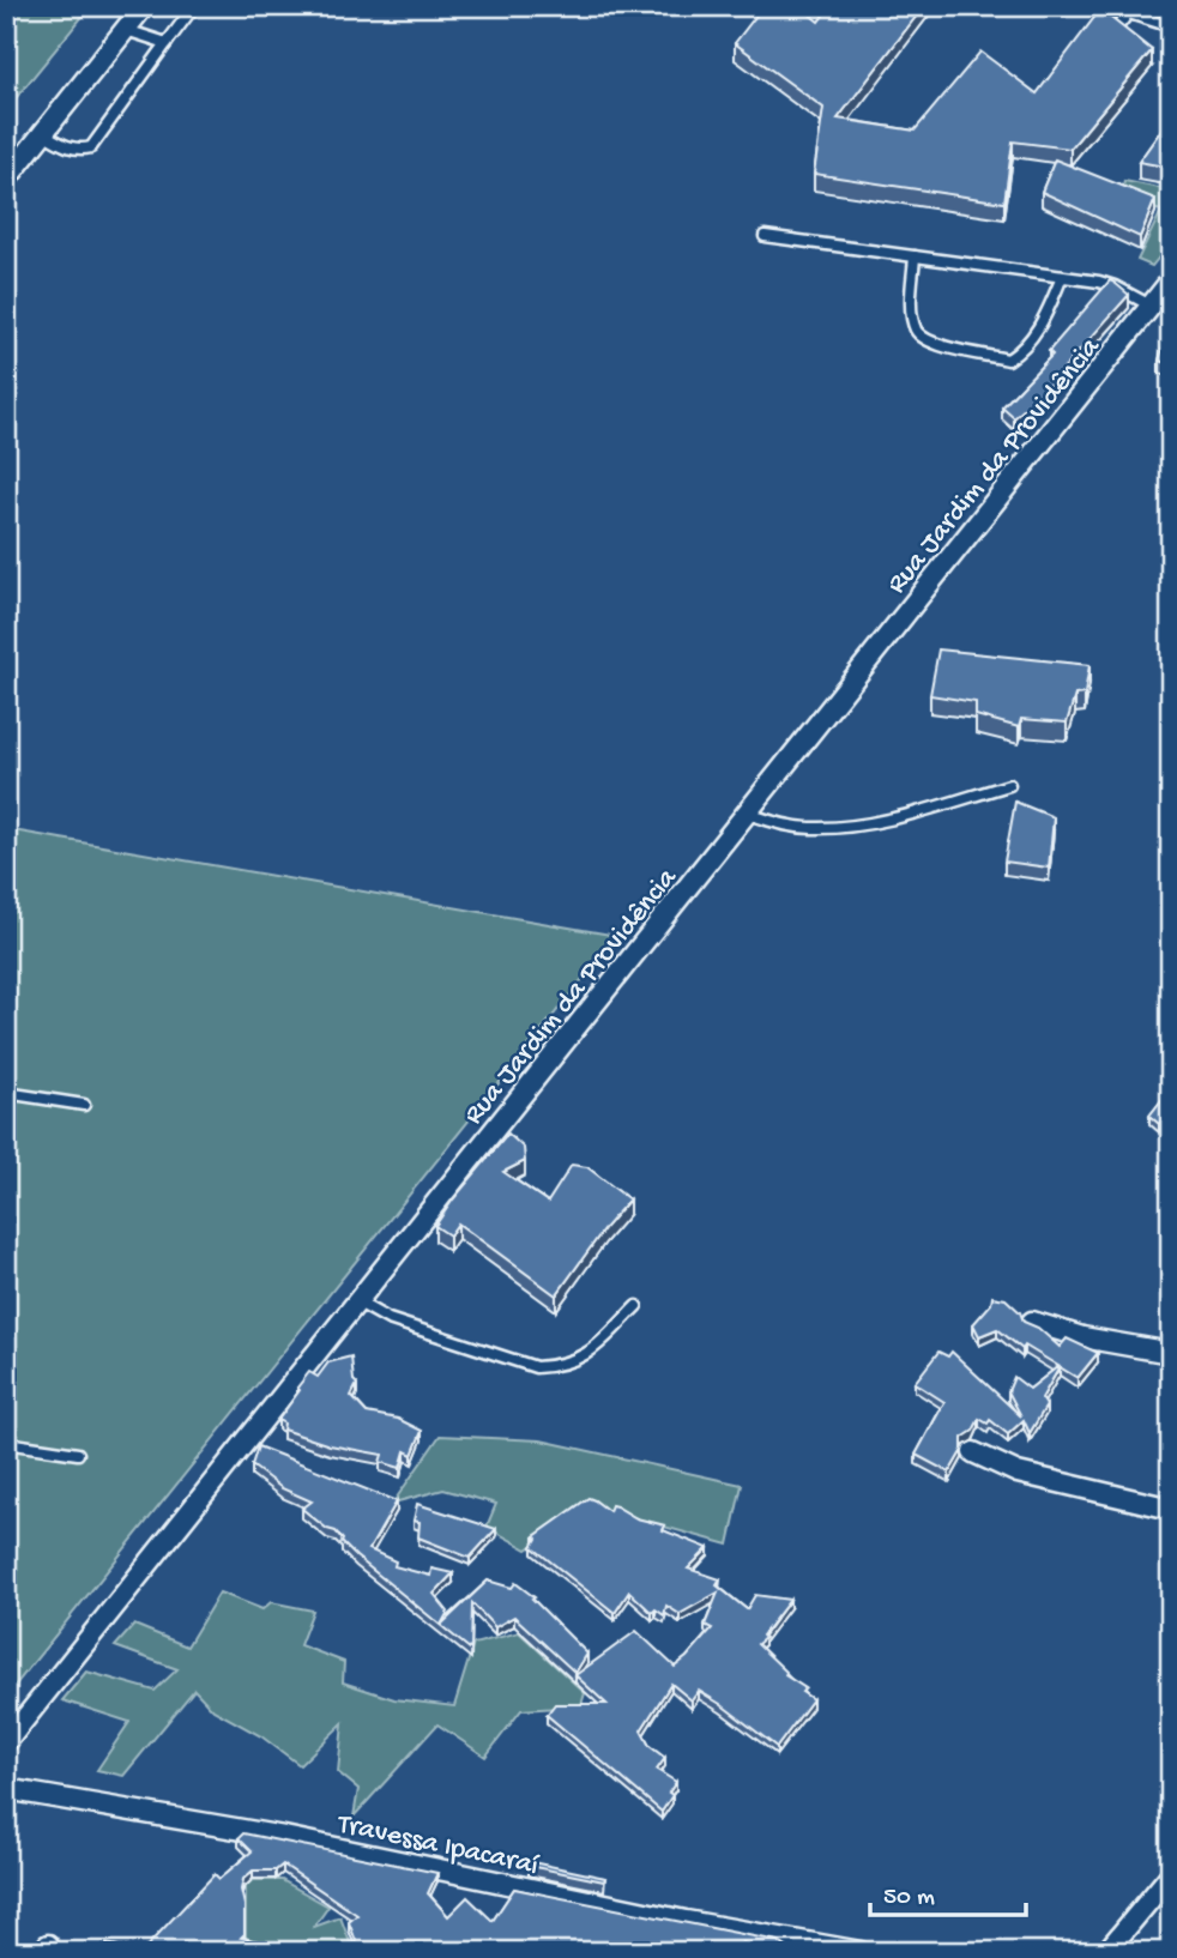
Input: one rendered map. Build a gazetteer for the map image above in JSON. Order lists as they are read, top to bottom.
{
  "streets": {
    "street": ["Rua Jardim da Providência", "Travessa Ipacaraí"]
  },
  "scale_bar": "50 m"
}
